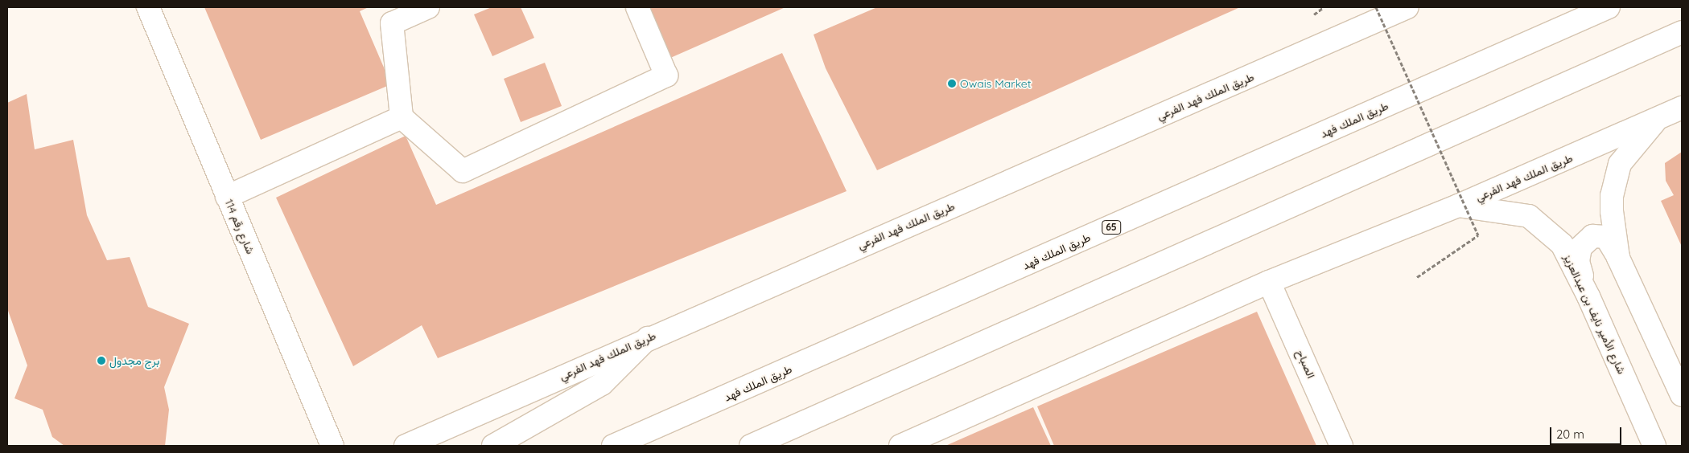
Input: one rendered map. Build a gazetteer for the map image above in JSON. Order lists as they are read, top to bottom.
{
  "streets": {
    "main road": [
      "طريق الملك فهد الفرعي",
      "طريق الملك فهد",
      "شارع رقم 114",
      "65",
      "شارع الأمير نايف بن عبدالعزيز",
      "الصباح"
    ]
  },
  "crossings": [
    ["طريق الملك فهد الفرعي", "شارع الأمير نايف بن عبدالعزيز"],
    ["طريق الملك فهد الفرعي", "الصباح"]
  ],
  "places": ["Owais Market", "برج مجدول"],
  "scale_bar": "20 m"
}
